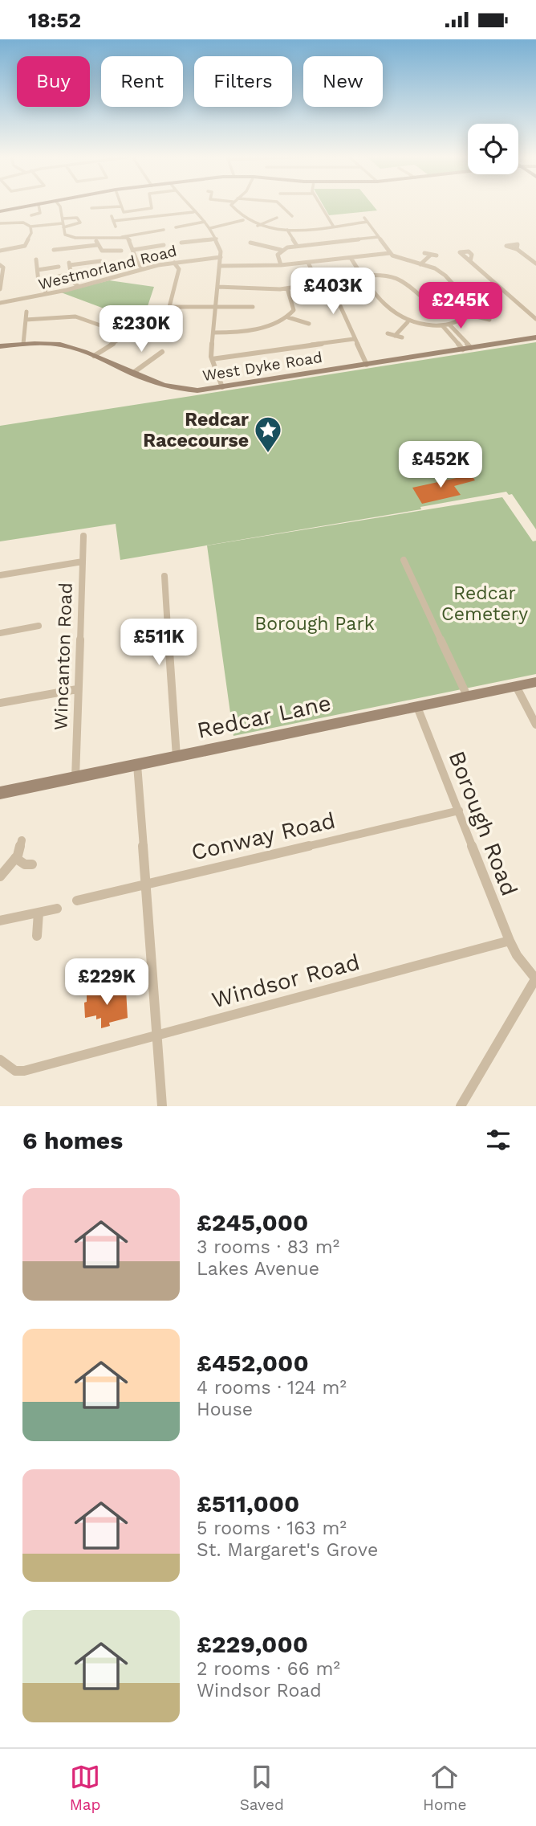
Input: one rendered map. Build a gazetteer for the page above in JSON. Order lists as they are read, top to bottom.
{
  "streets": {
    "street": [
      "Westmorland Road",
      "West Dyke Road",
      "Wincanton Road",
      "Redcar Lane",
      "Borough Road",
      "Conway Road",
      "Windsor Road"
    ]
  },
  "crossings": [
    ["Wincanton Road", "Redcar Lane"],
    ["Redcar Lane", "Borough Road"],
    ["Borough Road", "Conway Road"],
    ["Borough Road", "Windsor Road"]
  ],
  "parks": ["Redcar Cemetery", "Borough Park"],
  "places": {
    "place": ["Redcar Racecourse"]
  },
  "page": {
    "status": "18:52",
    "chip": [
      "Buy",
      "Rent",
      "Filters",
      "New"
    ],
    "price": [
      "£403K",
      "£245K",
      "£230K",
      "£452K",
      "£511K",
      "£229K"
    ],
    "heading": "6 homes",
    "list": [
      {
        "name": "£245,000",
        "note": "3 rooms · 83 m² · Lakes Avenue"
      },
      {
        "name": "£452,000",
        "note": "4 rooms · 124 m² · House"
      },
      {
        "name": "£511,000",
        "note": "5 rooms · 163 m² · St. Margaret's Grove"
      },
      {
        "name": "£229,000",
        "note": "2 rooms · 66 m² · Windsor Road"
      }
    ],
    "tabs": ["Map", "Saved", "Home"]
  }
}
